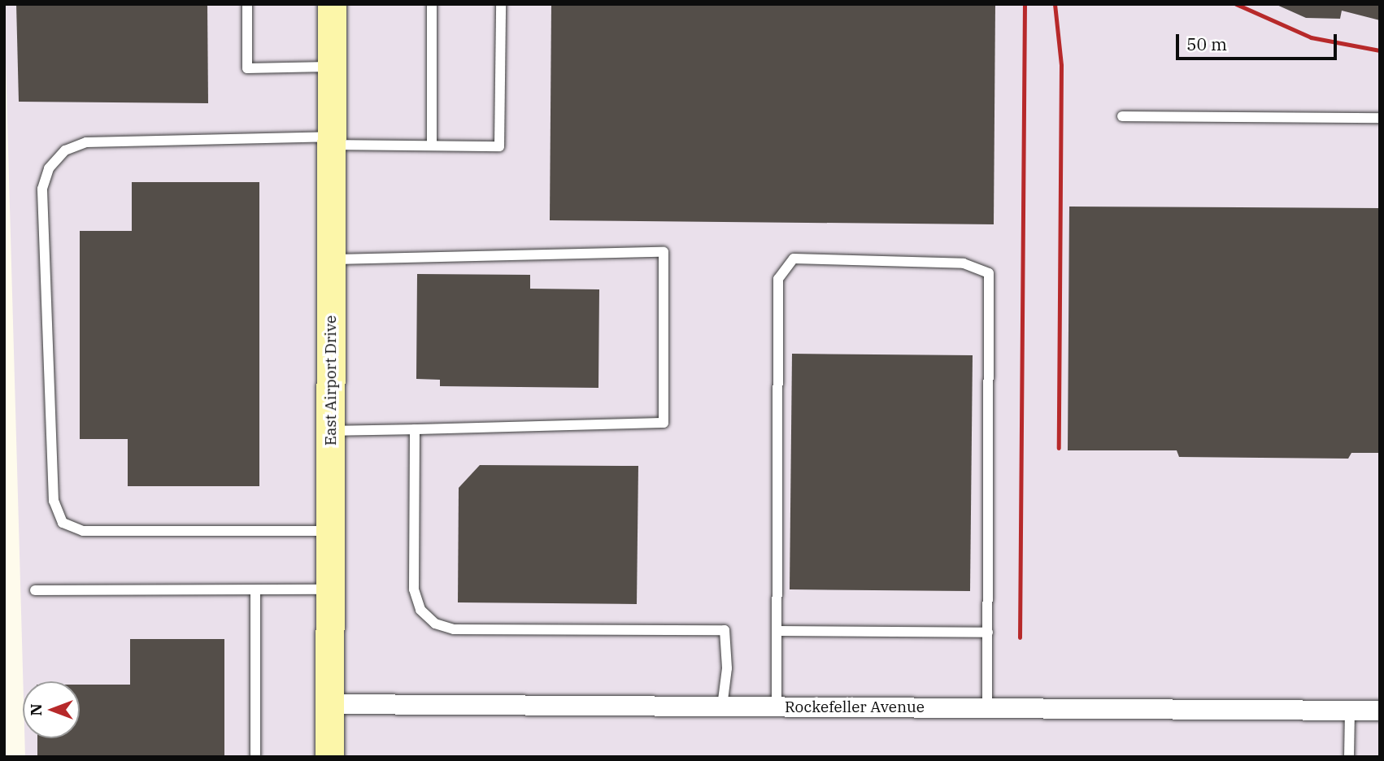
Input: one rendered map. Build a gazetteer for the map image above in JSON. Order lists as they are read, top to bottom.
{
  "streets": {
    "main road": ["East Airport Drive"],
    "street": ["Rockefeller Avenue"]
  },
  "crossings": [
    ["East Airport Drive", "Rockefeller Avenue"]
  ],
  "scale_bar": "50 m",
  "north": "left"
}
